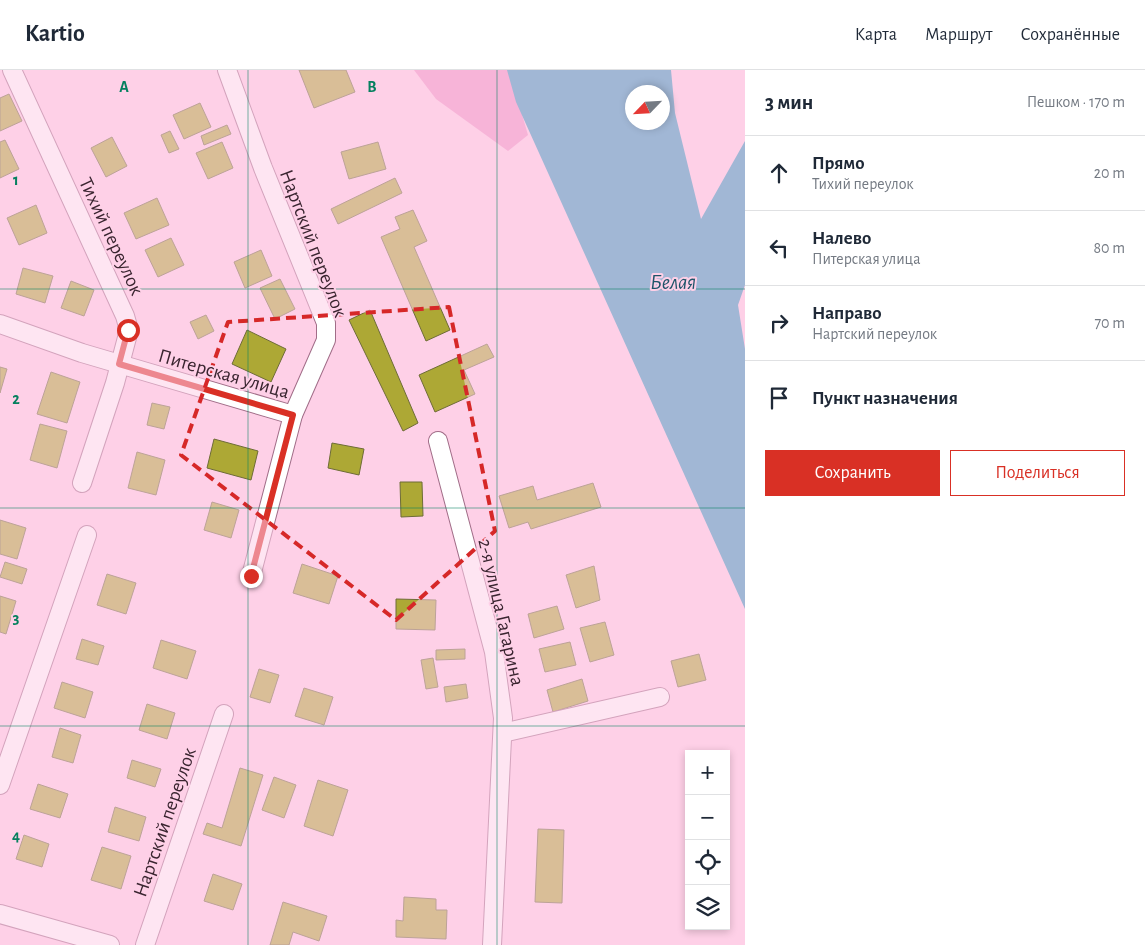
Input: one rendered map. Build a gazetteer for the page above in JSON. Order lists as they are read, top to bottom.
{
  "streets": {
    "street": [
      "Тихий переулок",
      "Нартский переулок",
      "Питерская улица",
      "2-я улица Гагарина"
    ]
  },
  "crossings": [
    ["Тихий переулок", "Питерская улица"],
    ["Нартский переулок", "Питерская улица"]
  ],
  "water": ["Белая"],
  "north": "bottom left",
  "page": {
    "header": "Kartio",
    "nav": ["Карта", "Маршрут", "Сохранённые"],
    "heading": ["3 мин", "Пешком · 170 m"],
    "list": [
      ["Прямо", "Тихий переулок", "20 m"],
      ["Налево", "Питерская улица", "80 m"],
      ["Направо", "Нартский переулок", "70 m"],
      "Пункт назначения"
    ],
    "buttons": ["Сохранить", "Поделиться"],
    "map_buttons": ["+", "−"]
  },
  "grid": {
    "columns": ["A", "B"],
    "rows": [
      "1",
      "2",
      "3",
      "4"
    ]
  }
}
